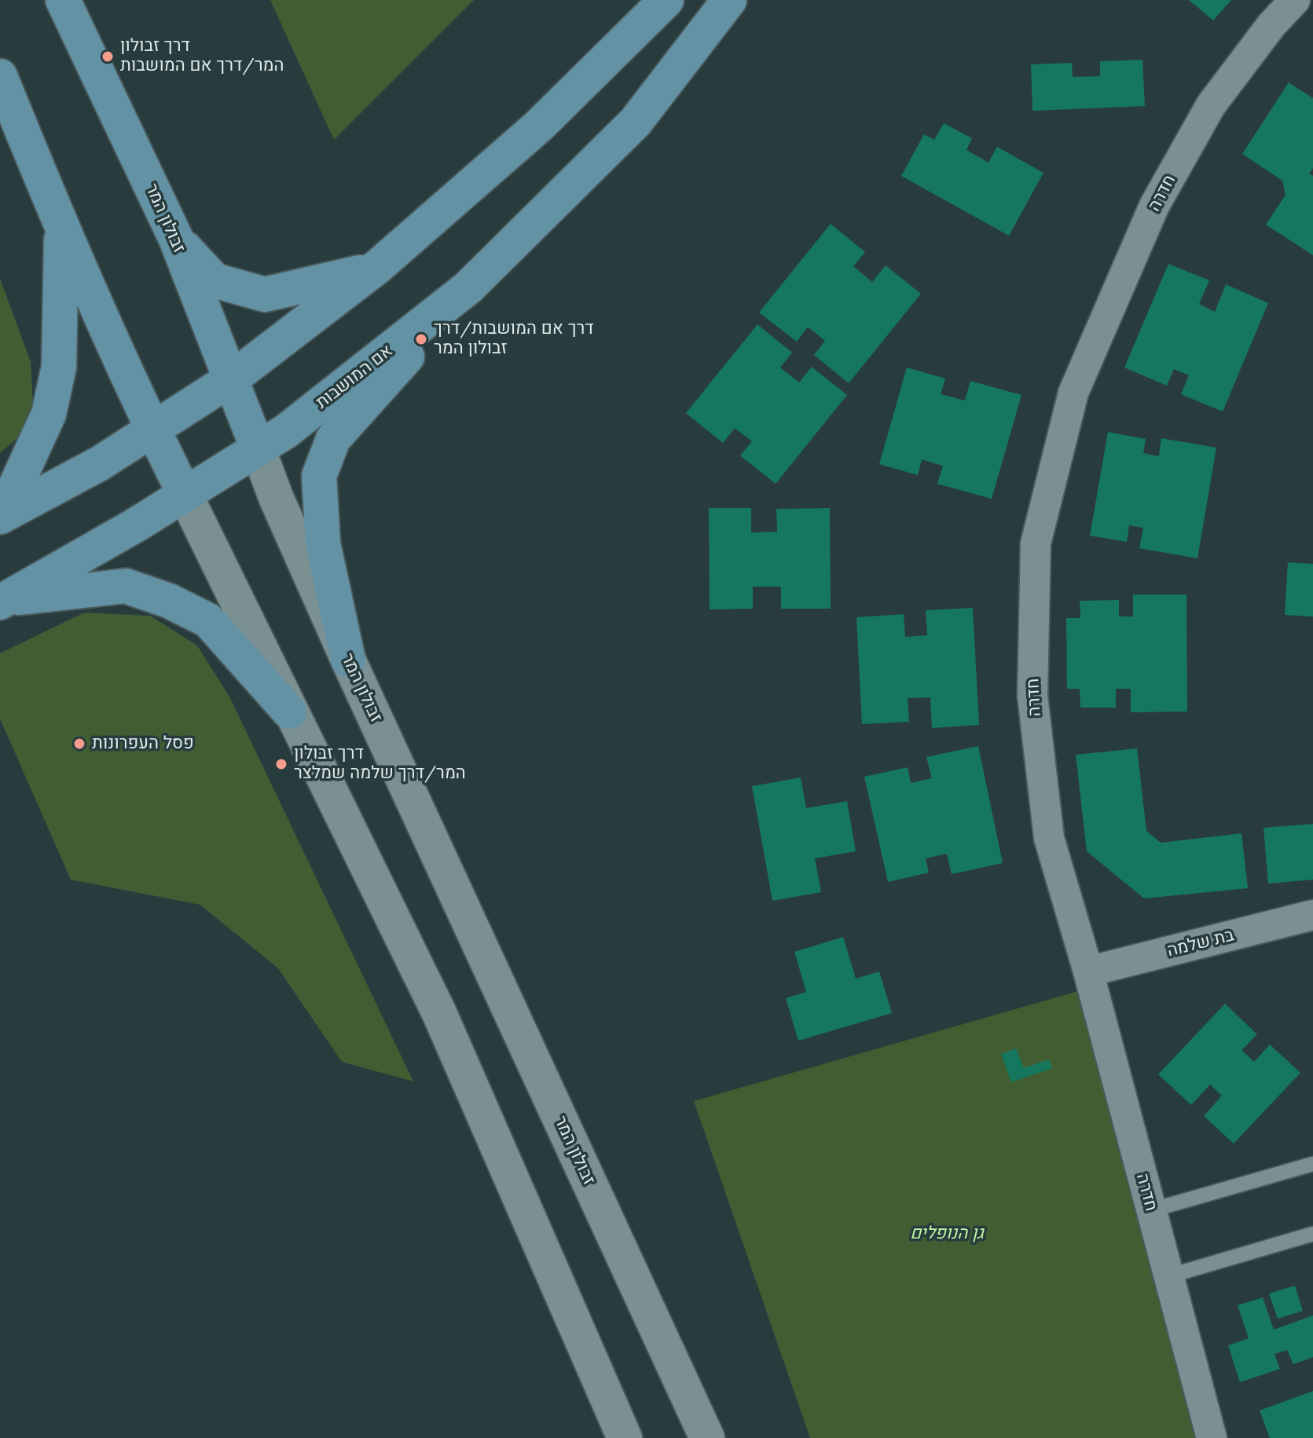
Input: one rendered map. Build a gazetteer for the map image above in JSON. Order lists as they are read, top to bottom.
{
  "streets": {
    "main road": ["זבולון המר", "אם המושבות"],
    "street": ["חדרה", "בת שלמה"]
  },
  "crossings": [
    ["חדרה", "בת שלמה"],
    ["זבולון המר", "אם המושבות"]
  ],
  "parks": ["גן הנופלים"],
  "places": [
    "דרך זבולון המר/דרך אם המושבות",
    "דרך אם המושבות/דרך זבולון המר",
    "פסל העפרונות",
    "דרך זבולון המר/דרך שלמה שמלצר"
  ]
}
